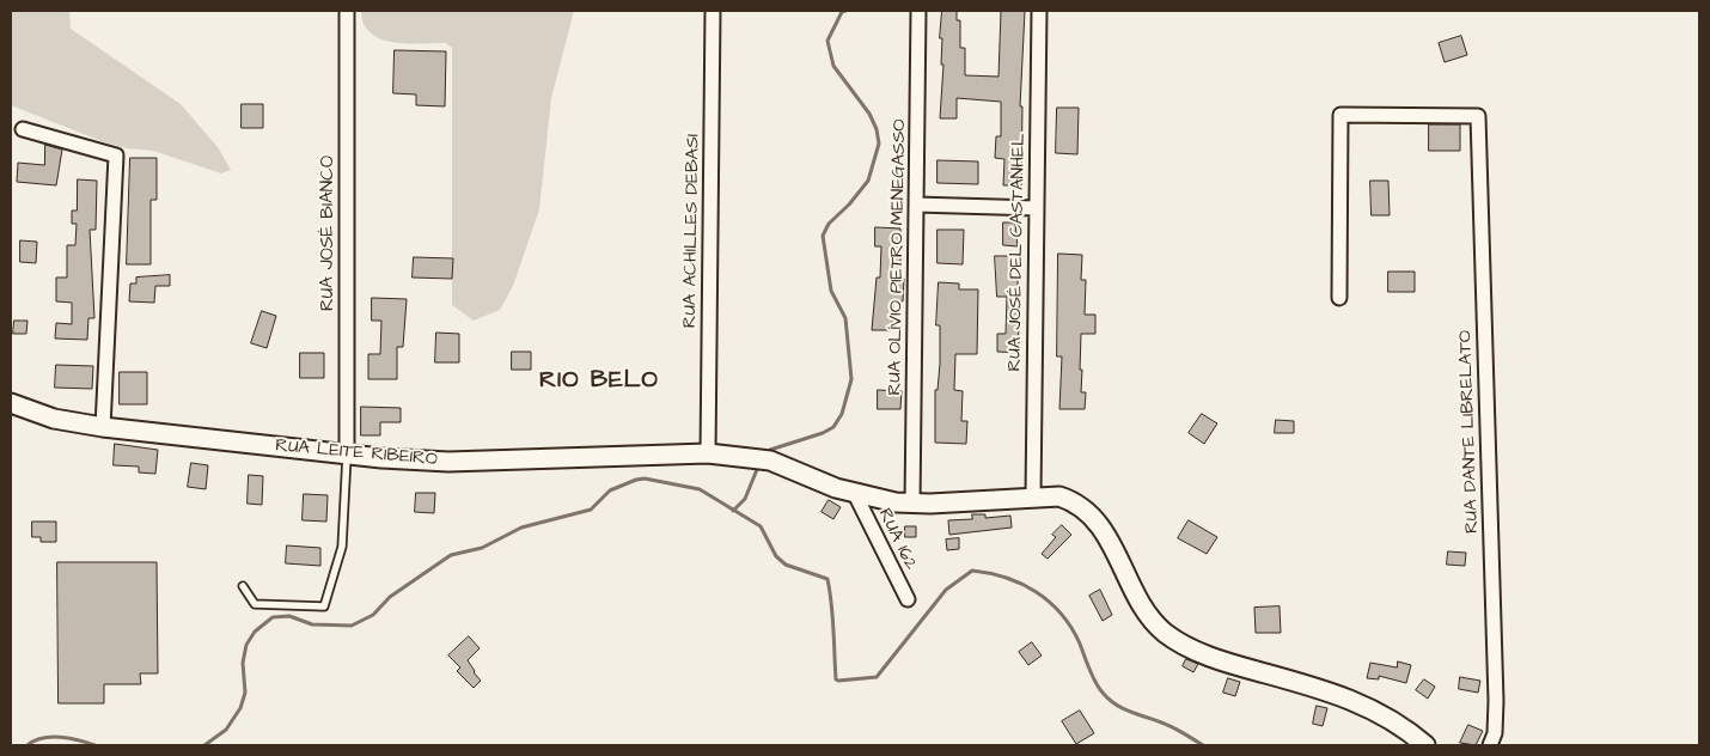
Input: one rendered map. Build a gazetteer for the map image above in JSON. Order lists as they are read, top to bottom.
{
  "streets": {
    "street": [
      "RUA ACHILLES DEBASI",
      "RUA JOSÉ BIANCO",
      "RUA JOSÉ DEL CASTANHEL",
      "RUA OLÍVIO PIETRO MENEGASSO",
      "RUA DANTE LIBRELATO",
      "RUA LEITE RIBEIRO",
      "RUA 162"
    ]
  },
  "crossings": [
    ["RUA ACHILLES DEBASI", "RUA LEITE RIBEIRO"],
    ["RUA JOSÉ BIANCO", "RUA LEITE RIBEIRO"],
    ["RUA JOSÉ DEL CASTANHEL", "RUA LEITE RIBEIRO"],
    ["RUA OLÍVIO PIETRO MENEGASSO", "RUA LEITE RIBEIRO"],
    ["RUA LEITE RIBEIRO", "RUA 162"]
  ],
  "districts": ["RIO BELO"]
}
